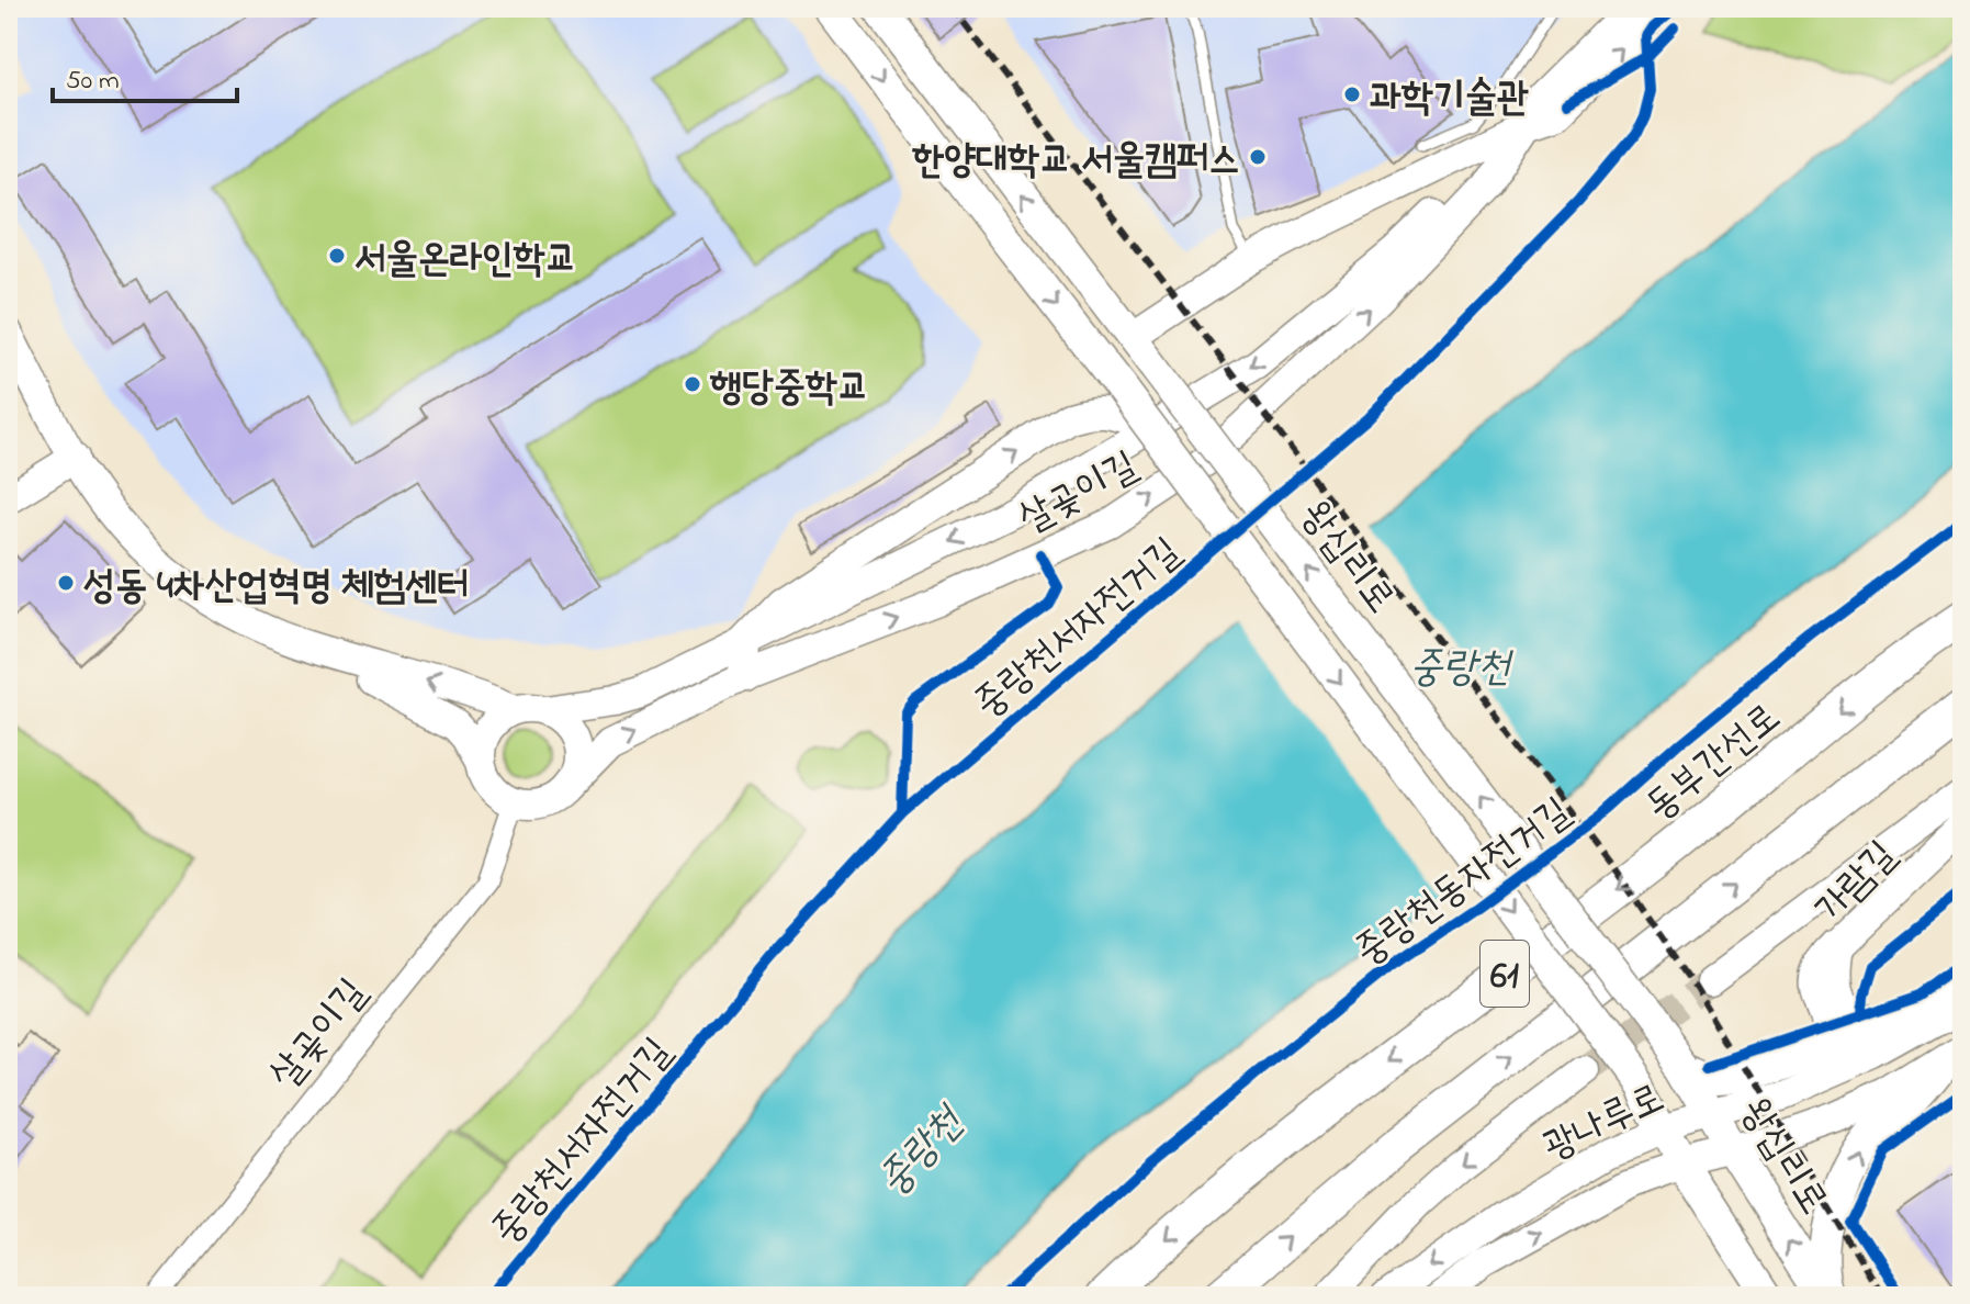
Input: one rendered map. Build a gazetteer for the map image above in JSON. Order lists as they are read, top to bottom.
{
  "streets": {
    "highway": ["동부간선로", "61"],
    "main road": [
      "살곶이길",
      "왕십리로",
      "가람길",
      "광나루로"
    ],
    "cycle path": ["중랑천서자전거길", "중랑천동자전거길"]
  },
  "crossings": [
    ["왕십리로", "광나루로"]
  ],
  "water": ["중랑천"],
  "places": [
    "과학기술관",
    "한양대학교 서울캠퍼스",
    "서울온라인학교",
    "행당중학교",
    "성동 4차산업혁명 체험센터"
  ],
  "scale_bar": "50 m"
}
